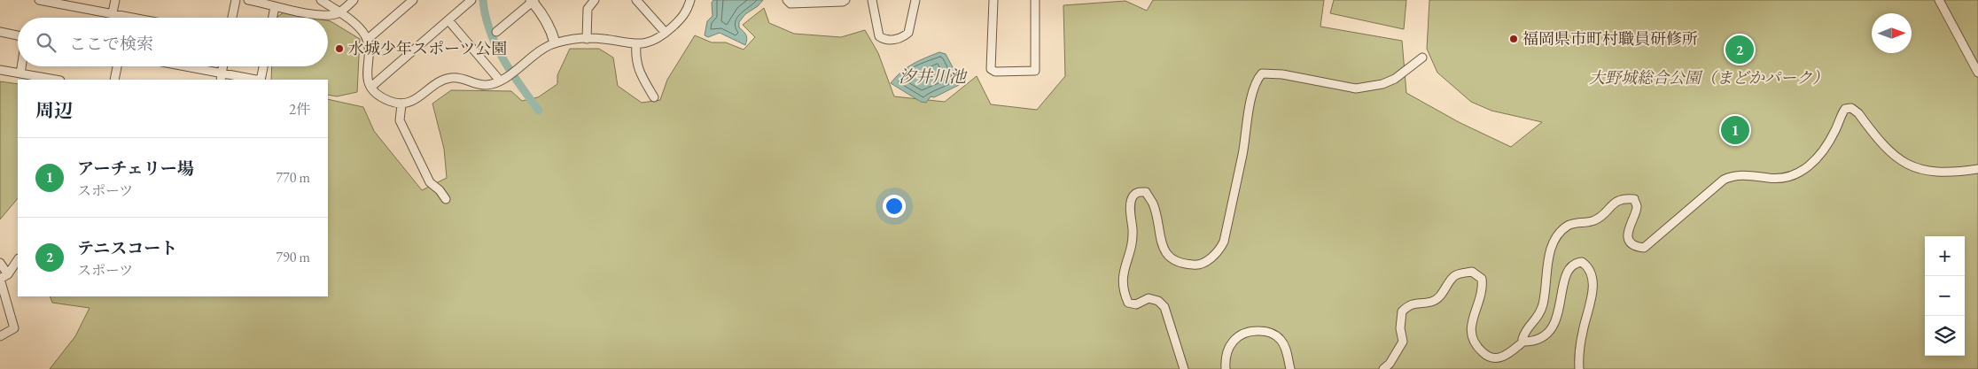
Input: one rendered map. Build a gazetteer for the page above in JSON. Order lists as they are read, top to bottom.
{
  "water": ["汐井川池"],
  "parks": ["大野城総合公園（まどかパーク）"],
  "places": ["福岡県市町村職員研修所", "水城少年スポーツ公園"],
  "north": "right",
  "page": {
    "search": "ここで検索",
    "pins": ["2", "1"],
    "heading": ["周辺", "2件"],
    "list": [
      {
        "mark": "1",
        "name": "アーチェリー場",
        "note": "スポーツ",
        "value": "770 m"
      },
      {
        "mark": "2",
        "name": "テニスコート",
        "note": "スポーツ",
        "value": "790 m"
      }
    ],
    "map_buttons": ["+", "−"]
  }
}
